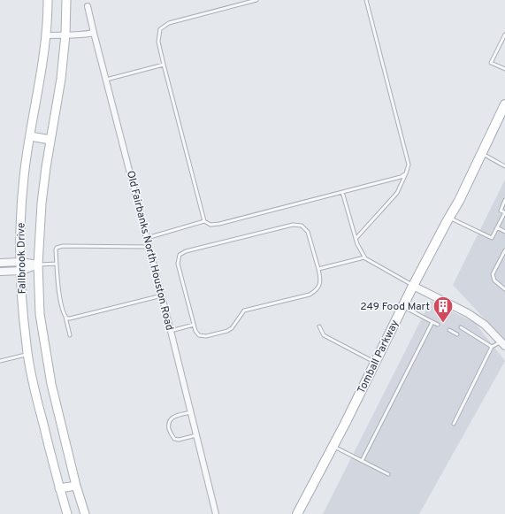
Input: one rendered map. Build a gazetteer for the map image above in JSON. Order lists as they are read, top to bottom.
{
  "streets": {
    "main road": ["Fallbrook Drive", "Tomball Parkway"],
    "street": ["Old Fairbanks North Houston Road"]
  },
  "places": {
    "building": ["249 Food Mart"]
  }
}
